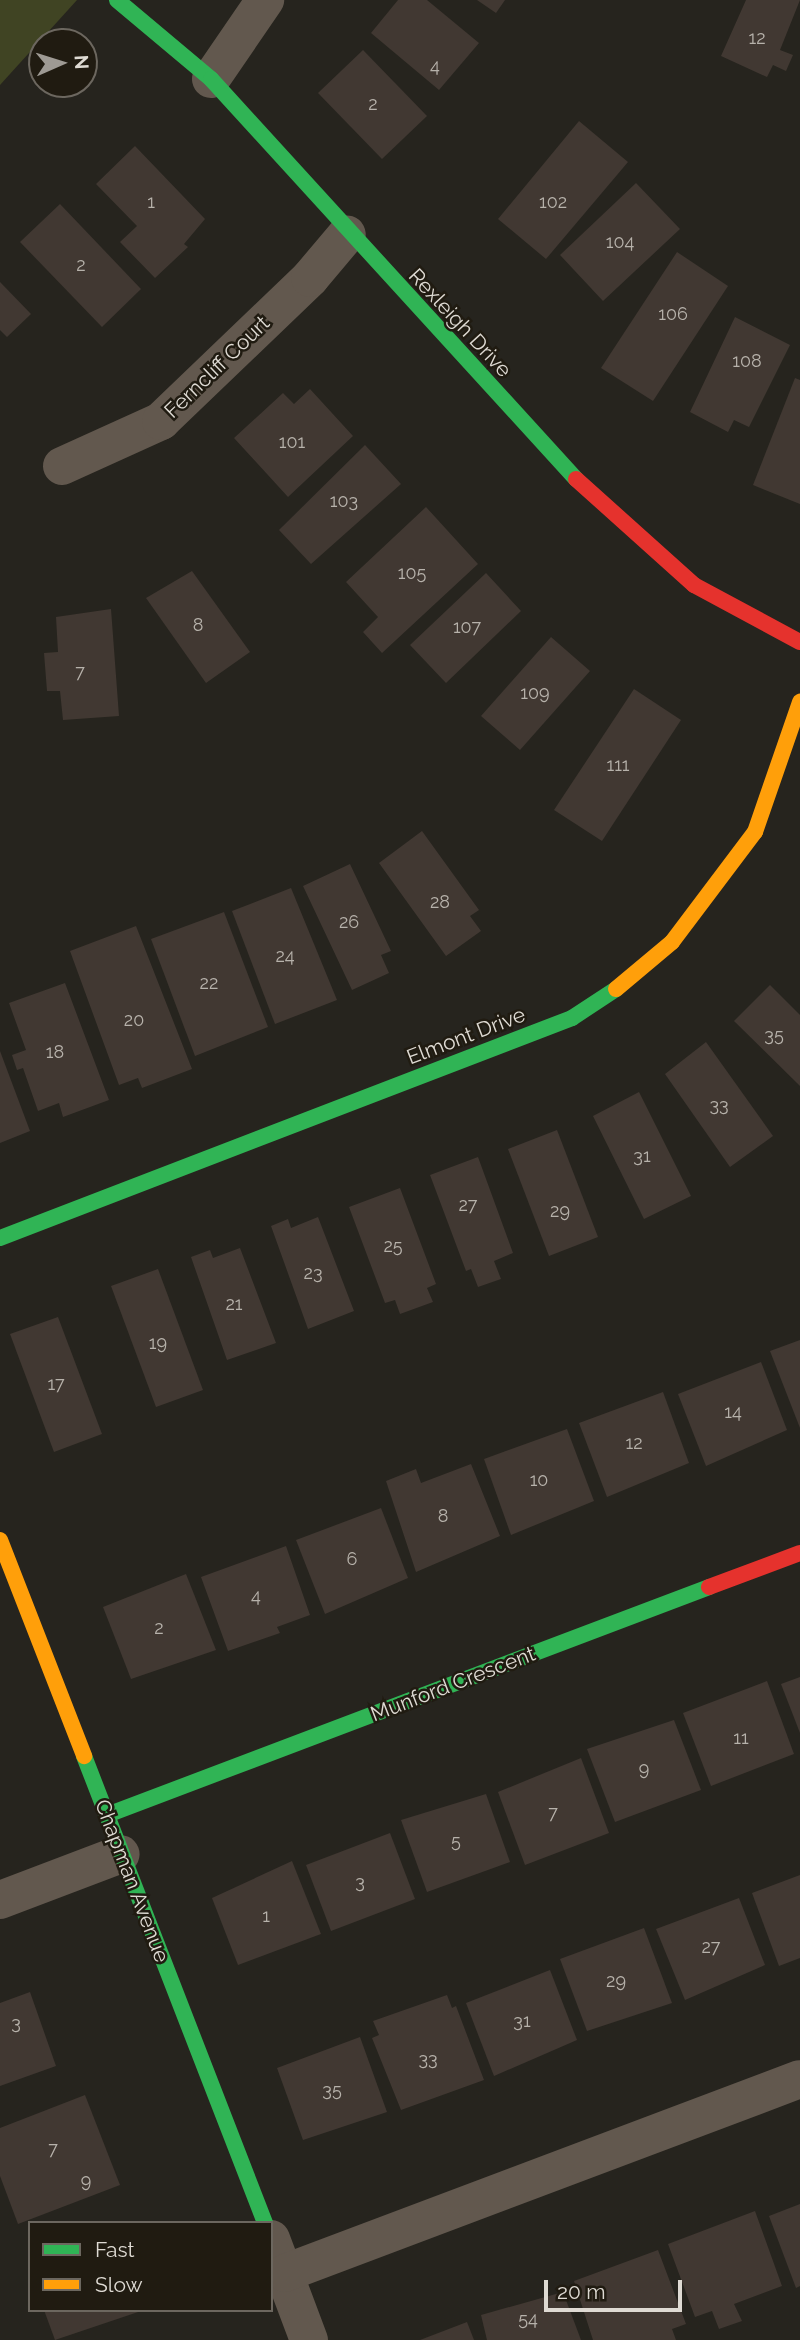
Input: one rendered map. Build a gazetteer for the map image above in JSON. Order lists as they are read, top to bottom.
{
  "streets": {
    "street": [
      "Rexleigh Drive",
      "Ferncliff Court",
      "Elmont Drive",
      "Munford Crescent",
      "Chapman Avenue"
    ]
  },
  "crossings": [
    ["Rexleigh Drive", "Ferncliff Court"],
    ["Munford Crescent", "Chapman Avenue"]
  ],
  "house_numbers": [
    "12",
    "4",
    "2",
    "1",
    "102",
    "104",
    "2",
    "106",
    "108",
    "101",
    "103",
    "105",
    "8",
    "107",
    "7",
    "109",
    "111",
    "28",
    "26",
    "24",
    "22",
    "20",
    "35",
    "18",
    "33",
    "31",
    "27",
    "29",
    "25",
    "23",
    "21",
    "19",
    "17",
    "14",
    "12",
    "10",
    "8",
    "6",
    "4",
    "2",
    "11",
    "9",
    "7",
    "5",
    "3",
    "1",
    "27",
    "29",
    "31",
    "3",
    "33",
    "35",
    "7",
    "9",
    "54"
  ],
  "legend": ["Fast", "Slow"],
  "scale_bar": "20 m",
  "north": "right"
}
